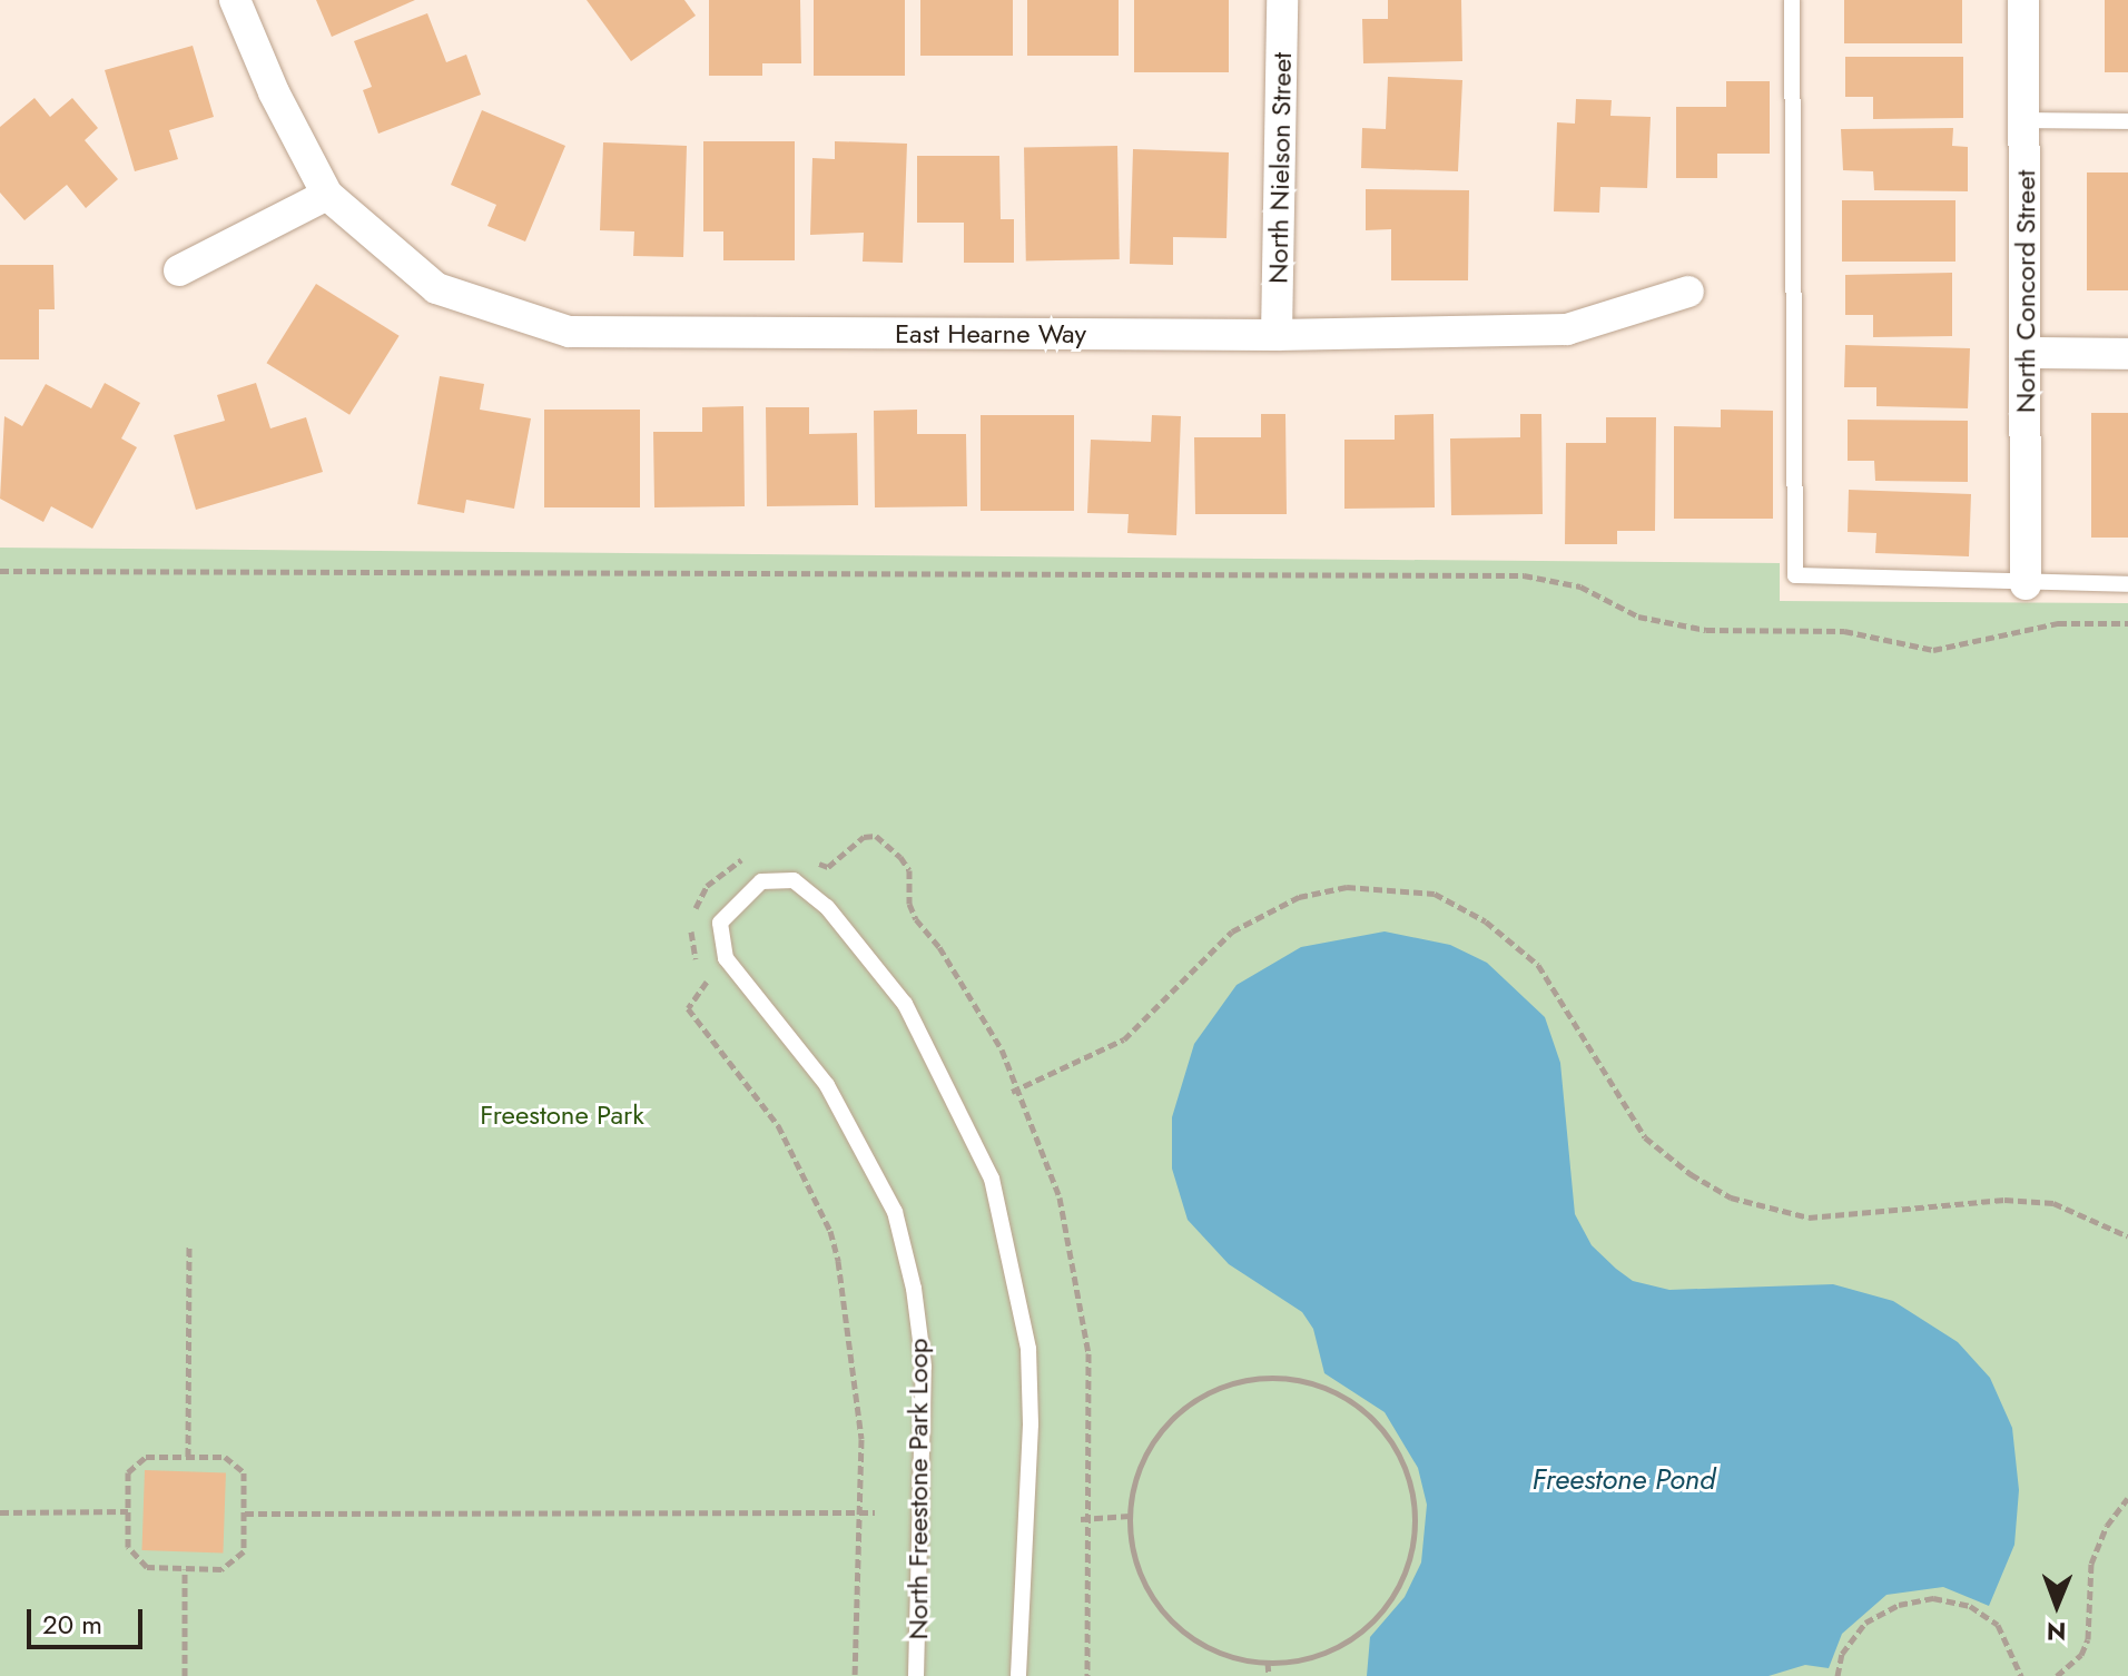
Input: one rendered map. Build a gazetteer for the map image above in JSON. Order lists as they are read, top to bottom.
{
  "streets": {
    "street": ["North Nielson Street", "North Concord Street", "East Hearne Way"],
    "lane": ["North Freestone Park Loop"]
  },
  "crossings": [
    ["North Nielson Street", "East Hearne Way"]
  ],
  "water": ["Freestone Pond"],
  "parks": ["Freestone Park"],
  "scale_bar": "20 m",
  "north": "bottom"
}
